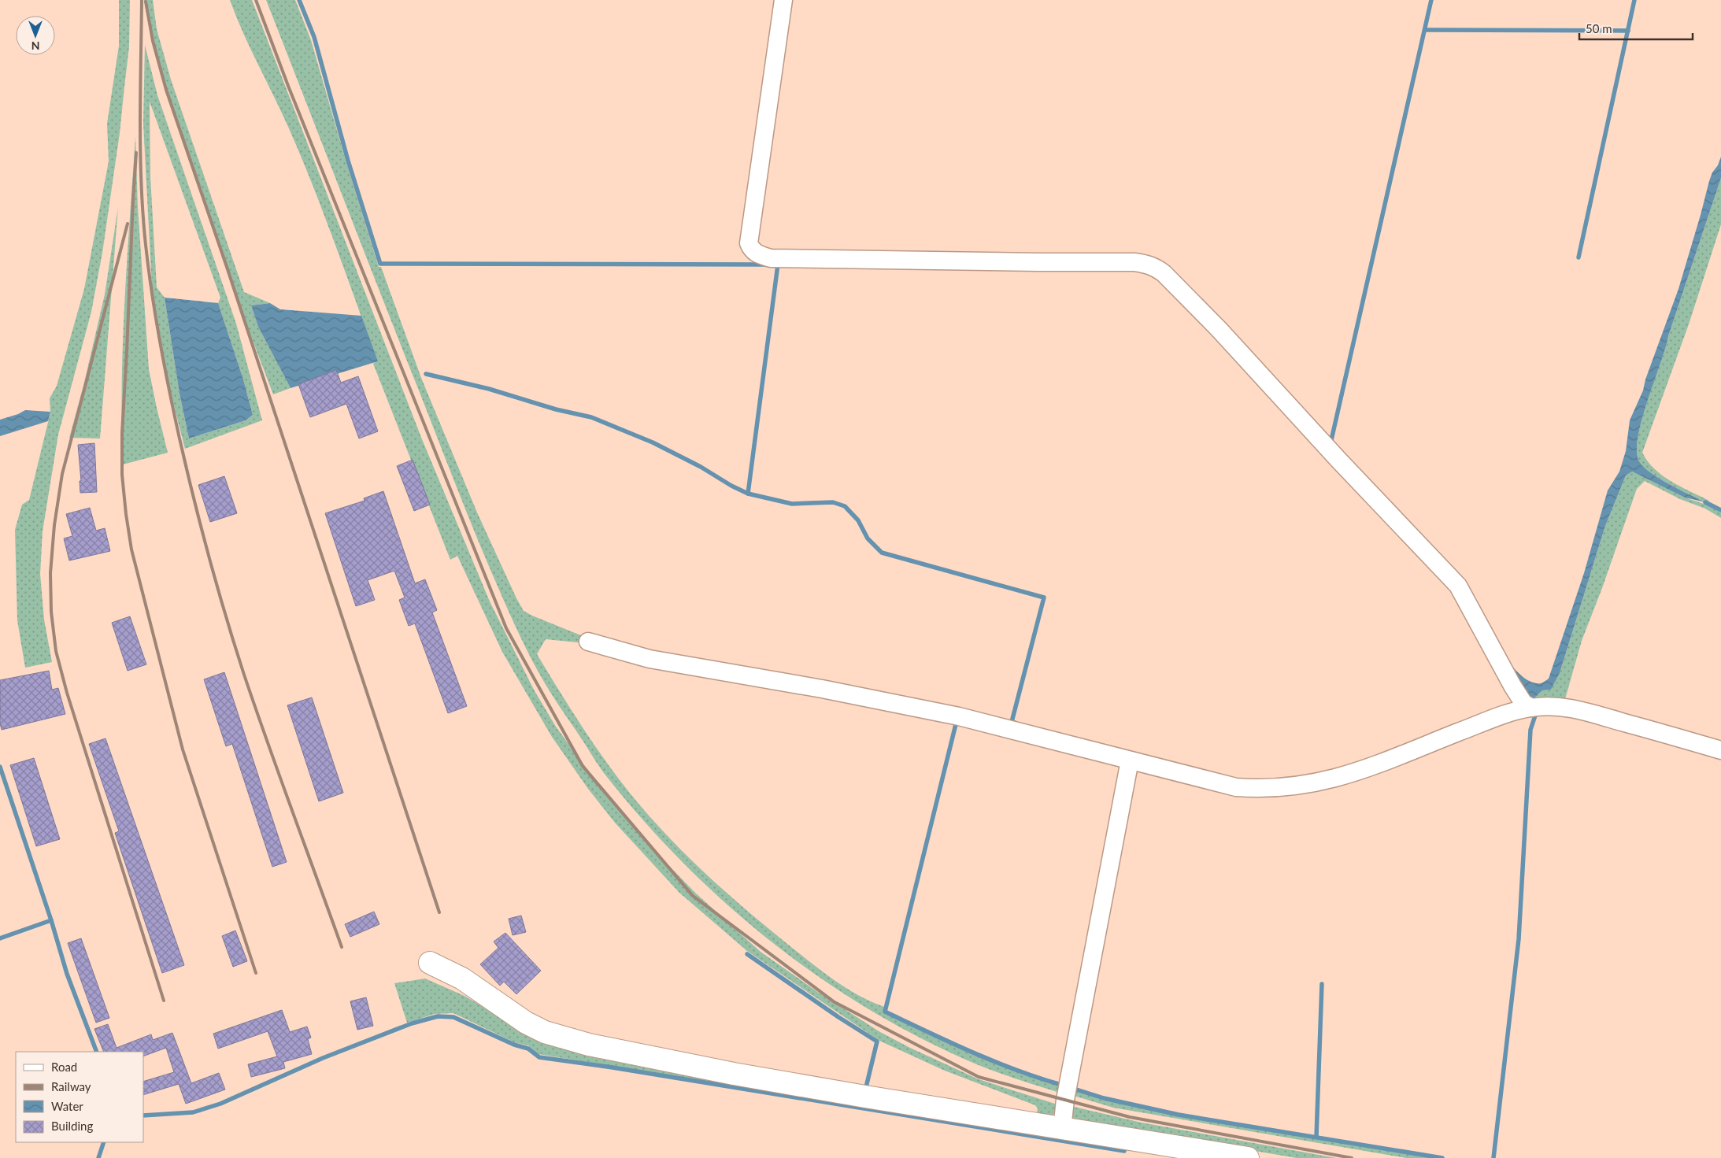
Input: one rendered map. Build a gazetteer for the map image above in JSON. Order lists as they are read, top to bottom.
{
  "legend": [
    "Road",
    "Railway",
    "Water",
    "Building"
  ],
  "scale_bar": "50 m",
  "north": "bottom"
}
